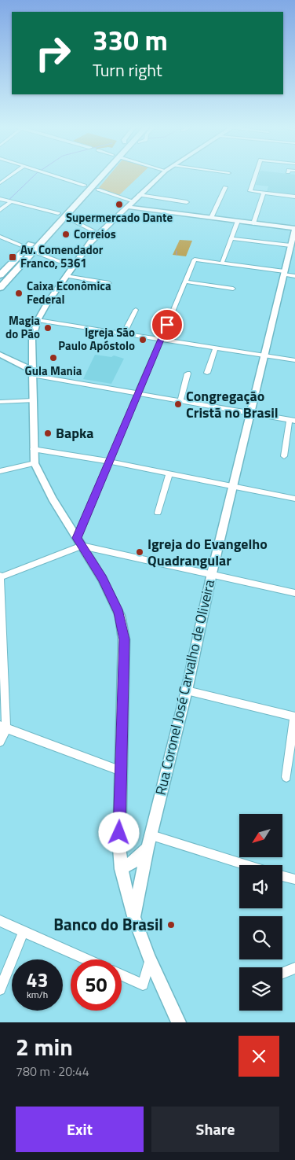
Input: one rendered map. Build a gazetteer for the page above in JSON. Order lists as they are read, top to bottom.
{
  "streets": {
    "main road": ["Rua Coronel José Carvalho de Oliveira"]
  },
  "places": {
    "other": [
      "Supermercado Dante",
      "Correios",
      "Caixa Econômica Federal",
      "Magia do Pão",
      "Igreja São Paulo Apóstolo",
      "Gula Mania",
      "Congregação Cristã no Brasil",
      "Bapka",
      "Igreja do Evangelho Quadrangular",
      "Banco do Brasil"
    ],
    "transit": ["Av. Comendador Franco, 5361"]
  },
  "north": "bottom left",
  "page": {
    "turn": ["330 m", "Turn right"],
    "speed": "43 km/h",
    "limit": "50",
    "heading": ["2 min", "780 m · 20:44"],
    "buttons": ["Exit", "Share"]
  }
}
